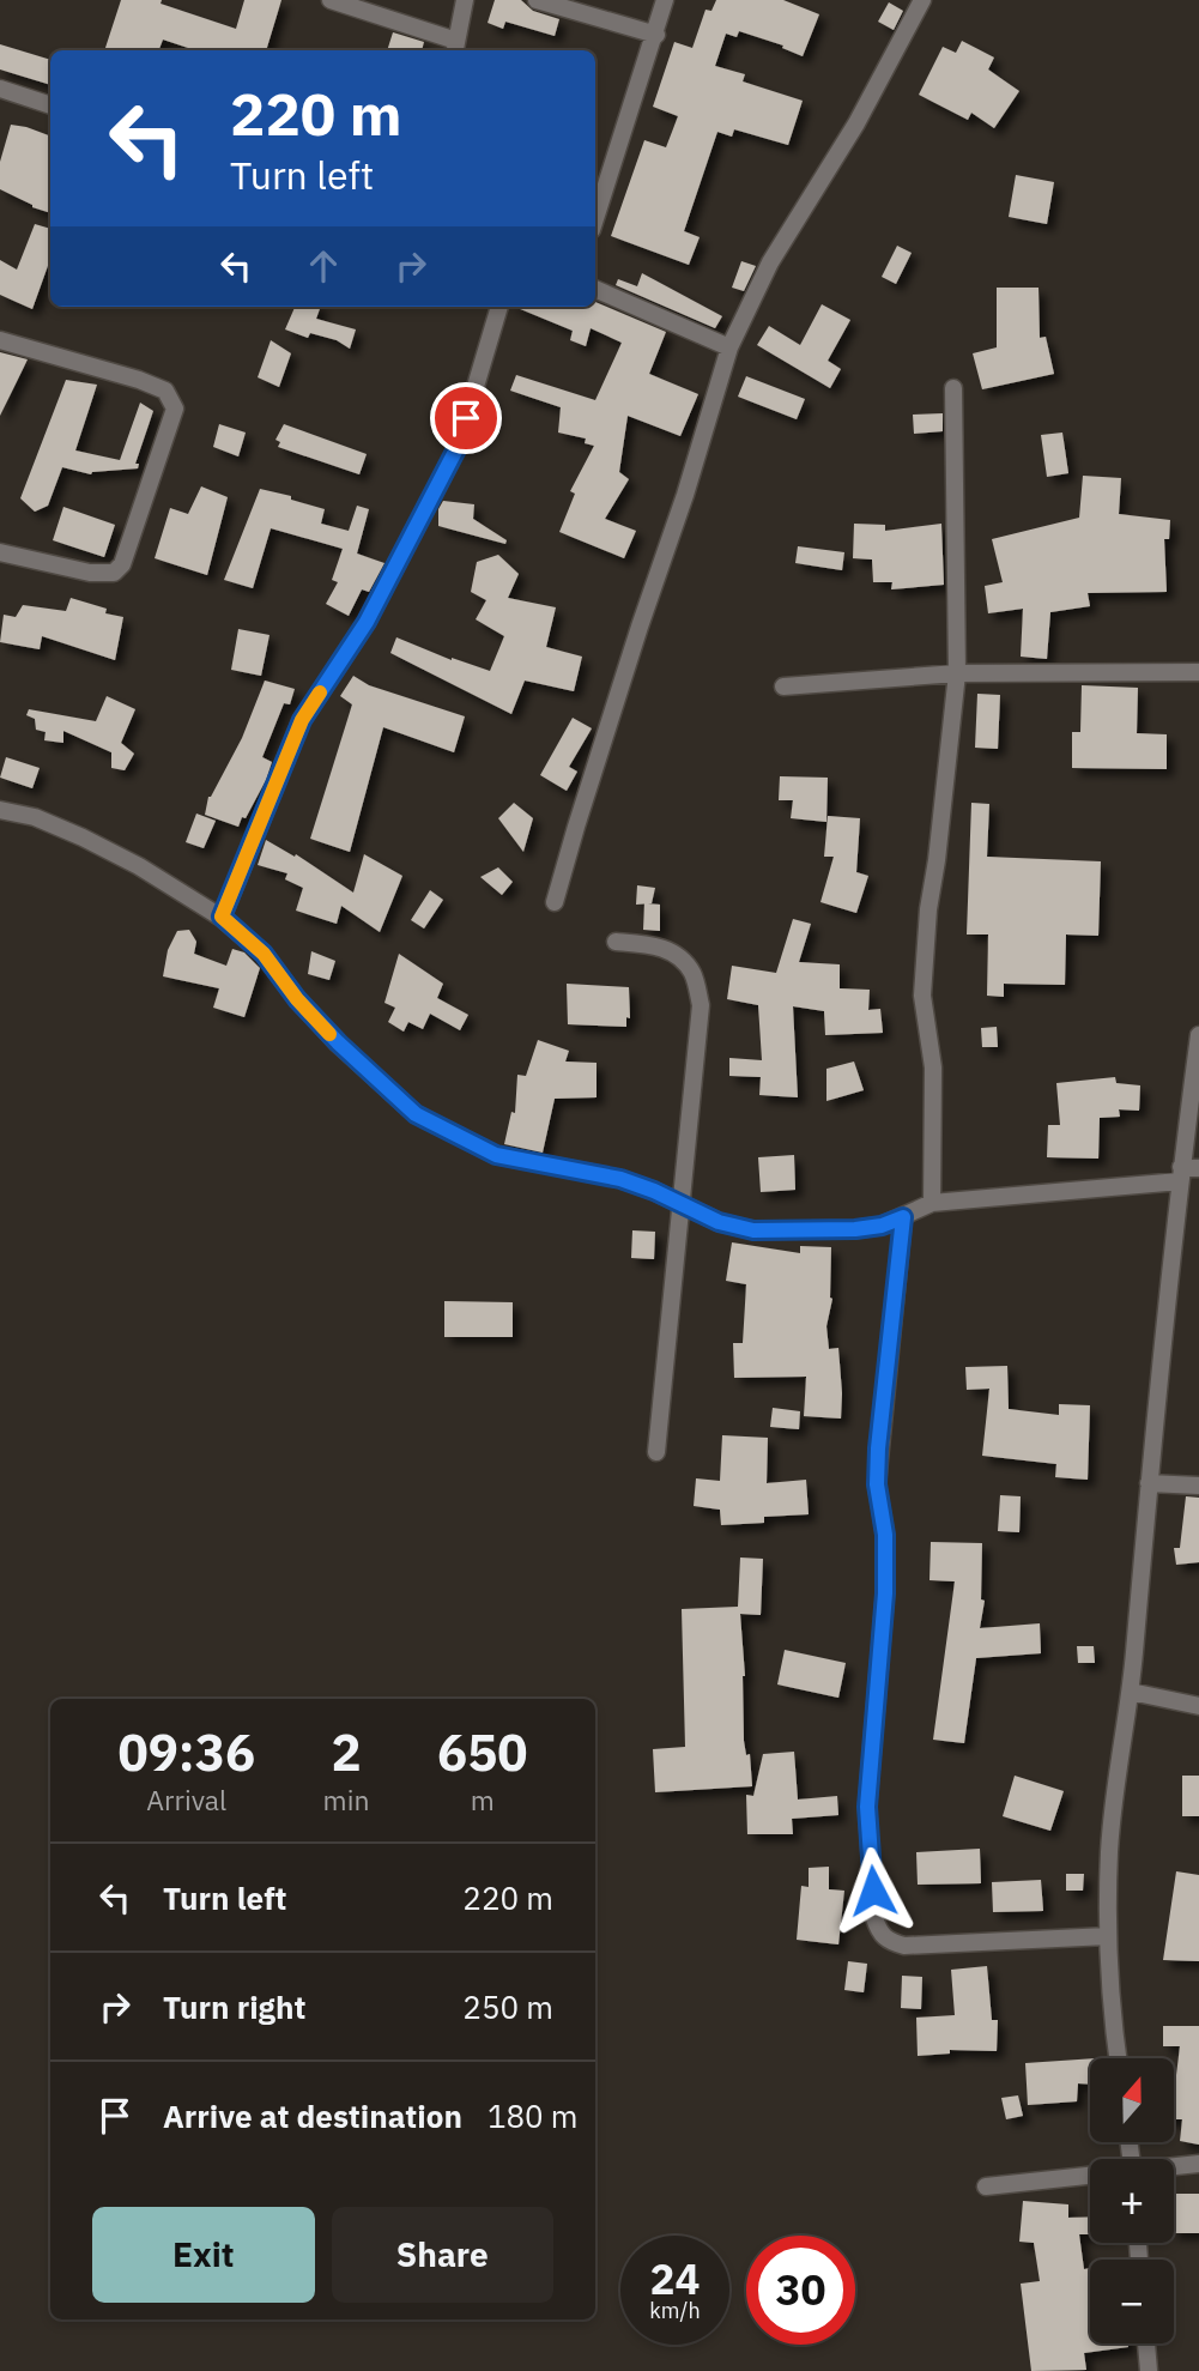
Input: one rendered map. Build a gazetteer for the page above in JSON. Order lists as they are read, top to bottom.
{
  "north": "top",
  "page": {
    "turn": ["220 m", "Turn left"],
    "eta": [
      "09:36",
      "Arrival",
      "2",
      "min",
      "650",
      "m"
    ],
    "list": [
      {
        "name": "Turn left",
        "value": "220 m"
      },
      {
        "name": "Turn right",
        "value": "250 m"
      },
      {
        "name": "Arrive at destination",
        "value": "180 m"
      }
    ],
    "map_buttons": ["+", "−"],
    "buttons": ["Exit", "Share"],
    "speed": "24 km/h",
    "limit": "30"
  }
}
